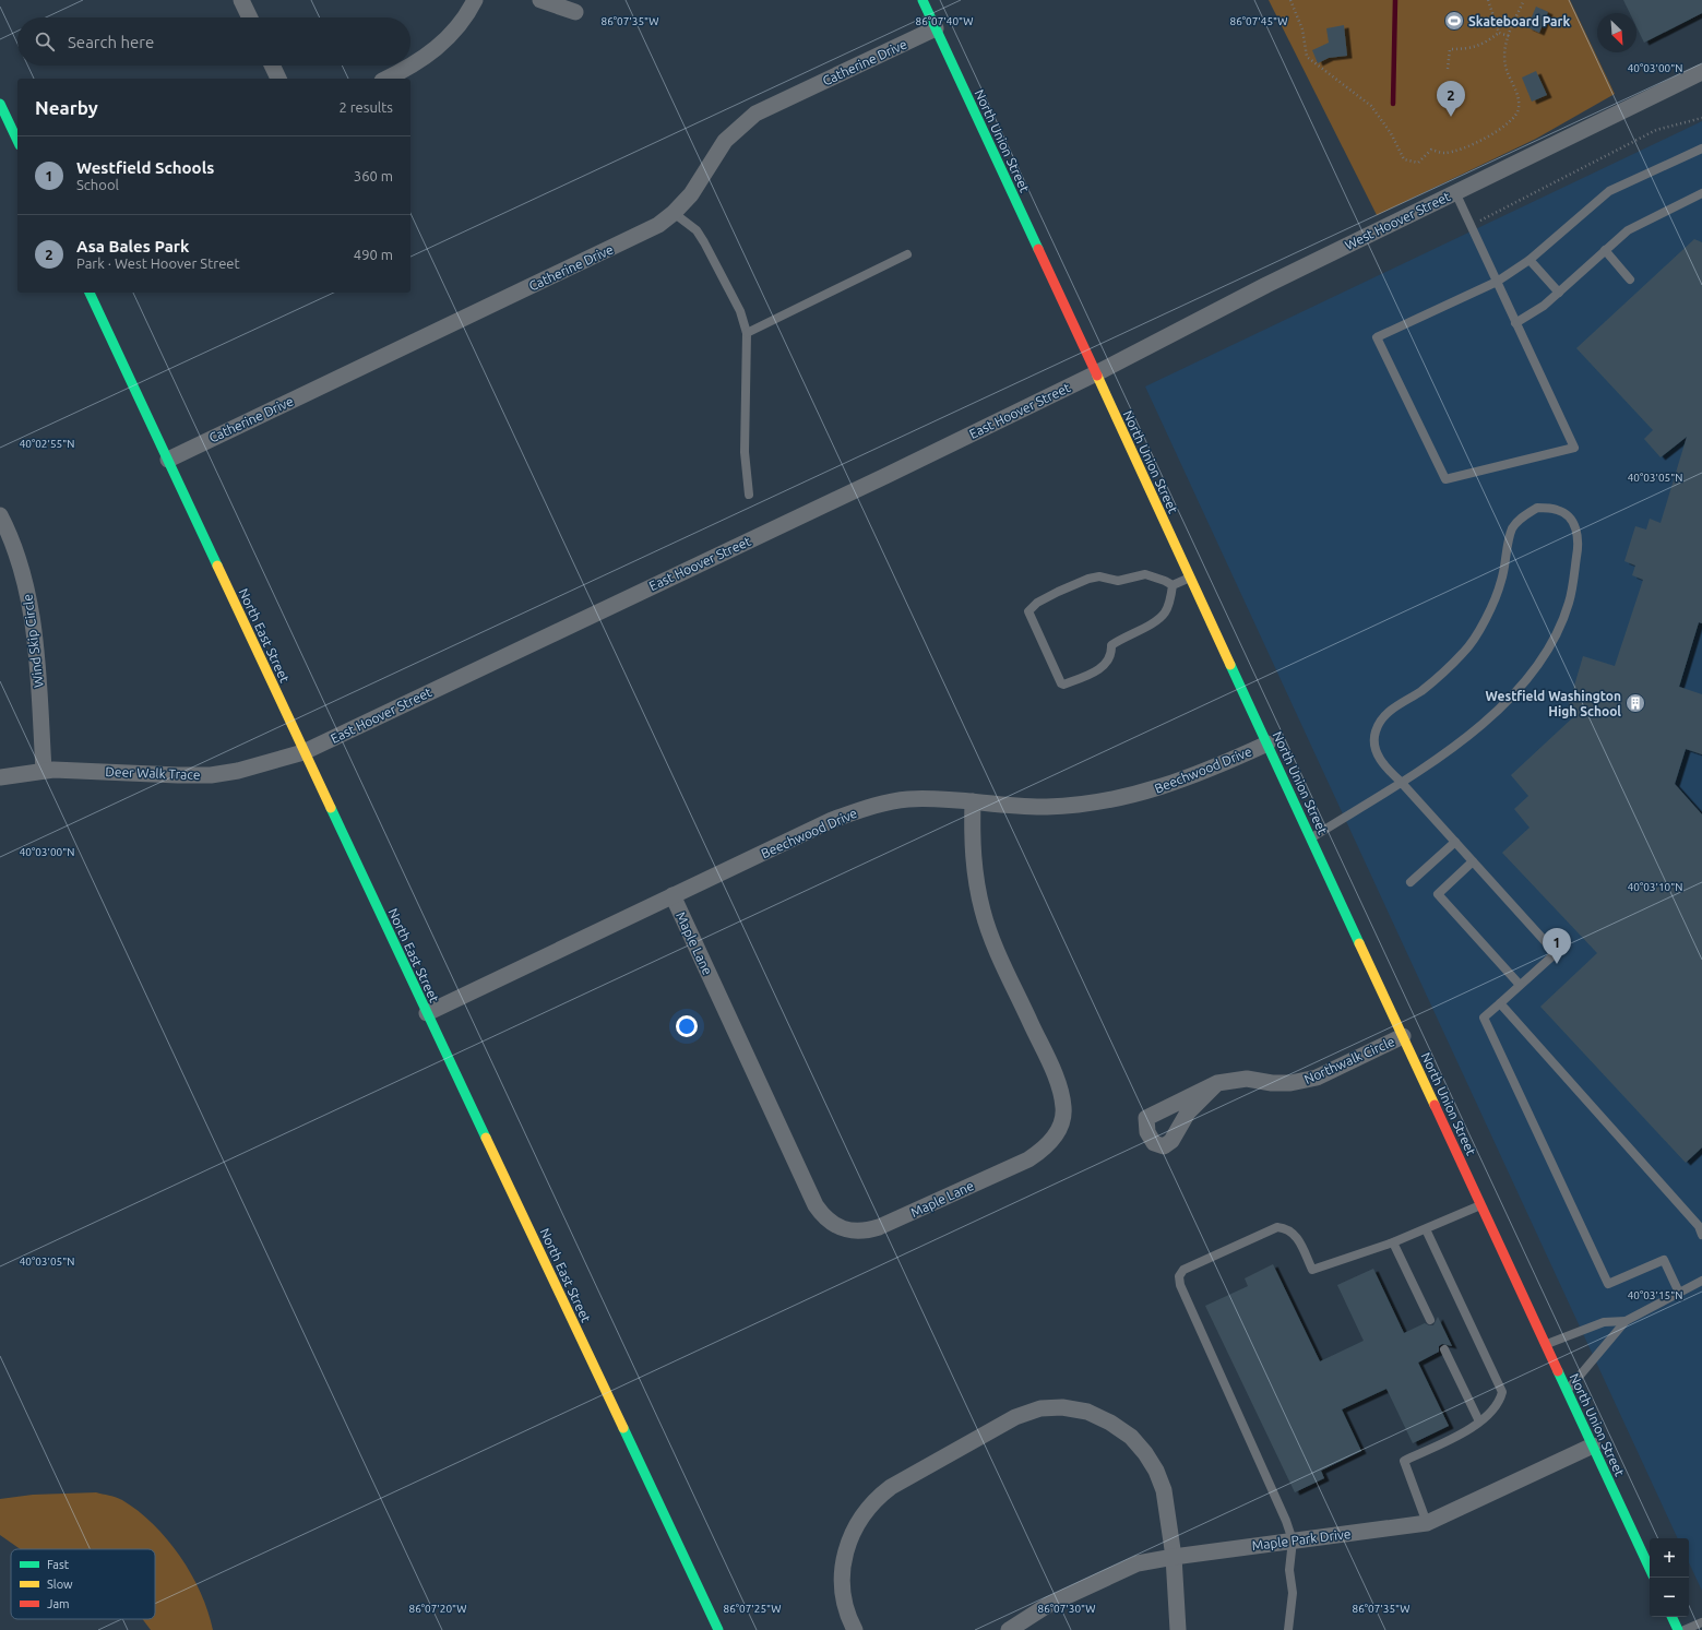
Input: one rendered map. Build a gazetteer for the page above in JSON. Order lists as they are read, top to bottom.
{
  "streets": {
    "street": [
      "Catherine Drive",
      "North Union Street",
      "West Hoover Street",
      "East Hoover Street",
      "North East Street",
      "Wind Skip Circle",
      "Beechwood Drive",
      "Deer Walk Trace",
      "Maple Lane",
      "Northwalk Circle",
      "Maple Park Drive"
    ]
  },
  "crossings": [
    ["Catherine Drive", "North Union Street"],
    ["Catherine Drive", "North East Street"],
    ["North Union Street", "West Hoover Street"],
    ["North Union Street", "East Hoover Street"],
    ["North Union Street", "Beechwood Drive"],
    ["North Union Street", "Northwalk Circle"],
    ["North Union Street", "Maple Park Drive"],
    ["West Hoover Street", "East Hoover Street"],
    ["East Hoover Street", "North East Street"],
    ["East Hoover Street", "Deer Walk Trace"],
    ["North East Street", "Beechwood Drive"],
    ["North East Street", "Deer Walk Trace"],
    ["Wind Skip Circle", "Deer Walk Trace"],
    ["Beechwood Drive", "Maple Lane"]
  ],
  "places": {
    "sports": ["Skateboard Park"],
    "building": ["Westfield Washington High School"]
  },
  "legend": ["Fast", "Slow", "Jam"],
  "north": "bottom right",
  "page": {
    "search": "Search here",
    "heading": ["Nearby", "2 results"],
    "pins": ["2", "1"],
    "list": [
      {
        "mark": "1",
        "name": "Westfield Schools",
        "note": "School",
        "value": "360 m"
      },
      {
        "mark": "2",
        "name": "Asa Bales Park",
        "note": "Park · West Hoover Street",
        "value": "490 m"
      }
    ],
    "map_buttons": ["+", "−"]
  },
  "coordinates": [
    "86°07'35\"W",
    "86°07'40\"W",
    "86°07'45\"W",
    "40°03'00\"N",
    "40°02'55\"N",
    "40°03'05\"N",
    "40°03'10\"N",
    "40°03'15\"N",
    "86°07'20\"W",
    "86°07'25\"W",
    "86°07'30\"W"
  ]
}
